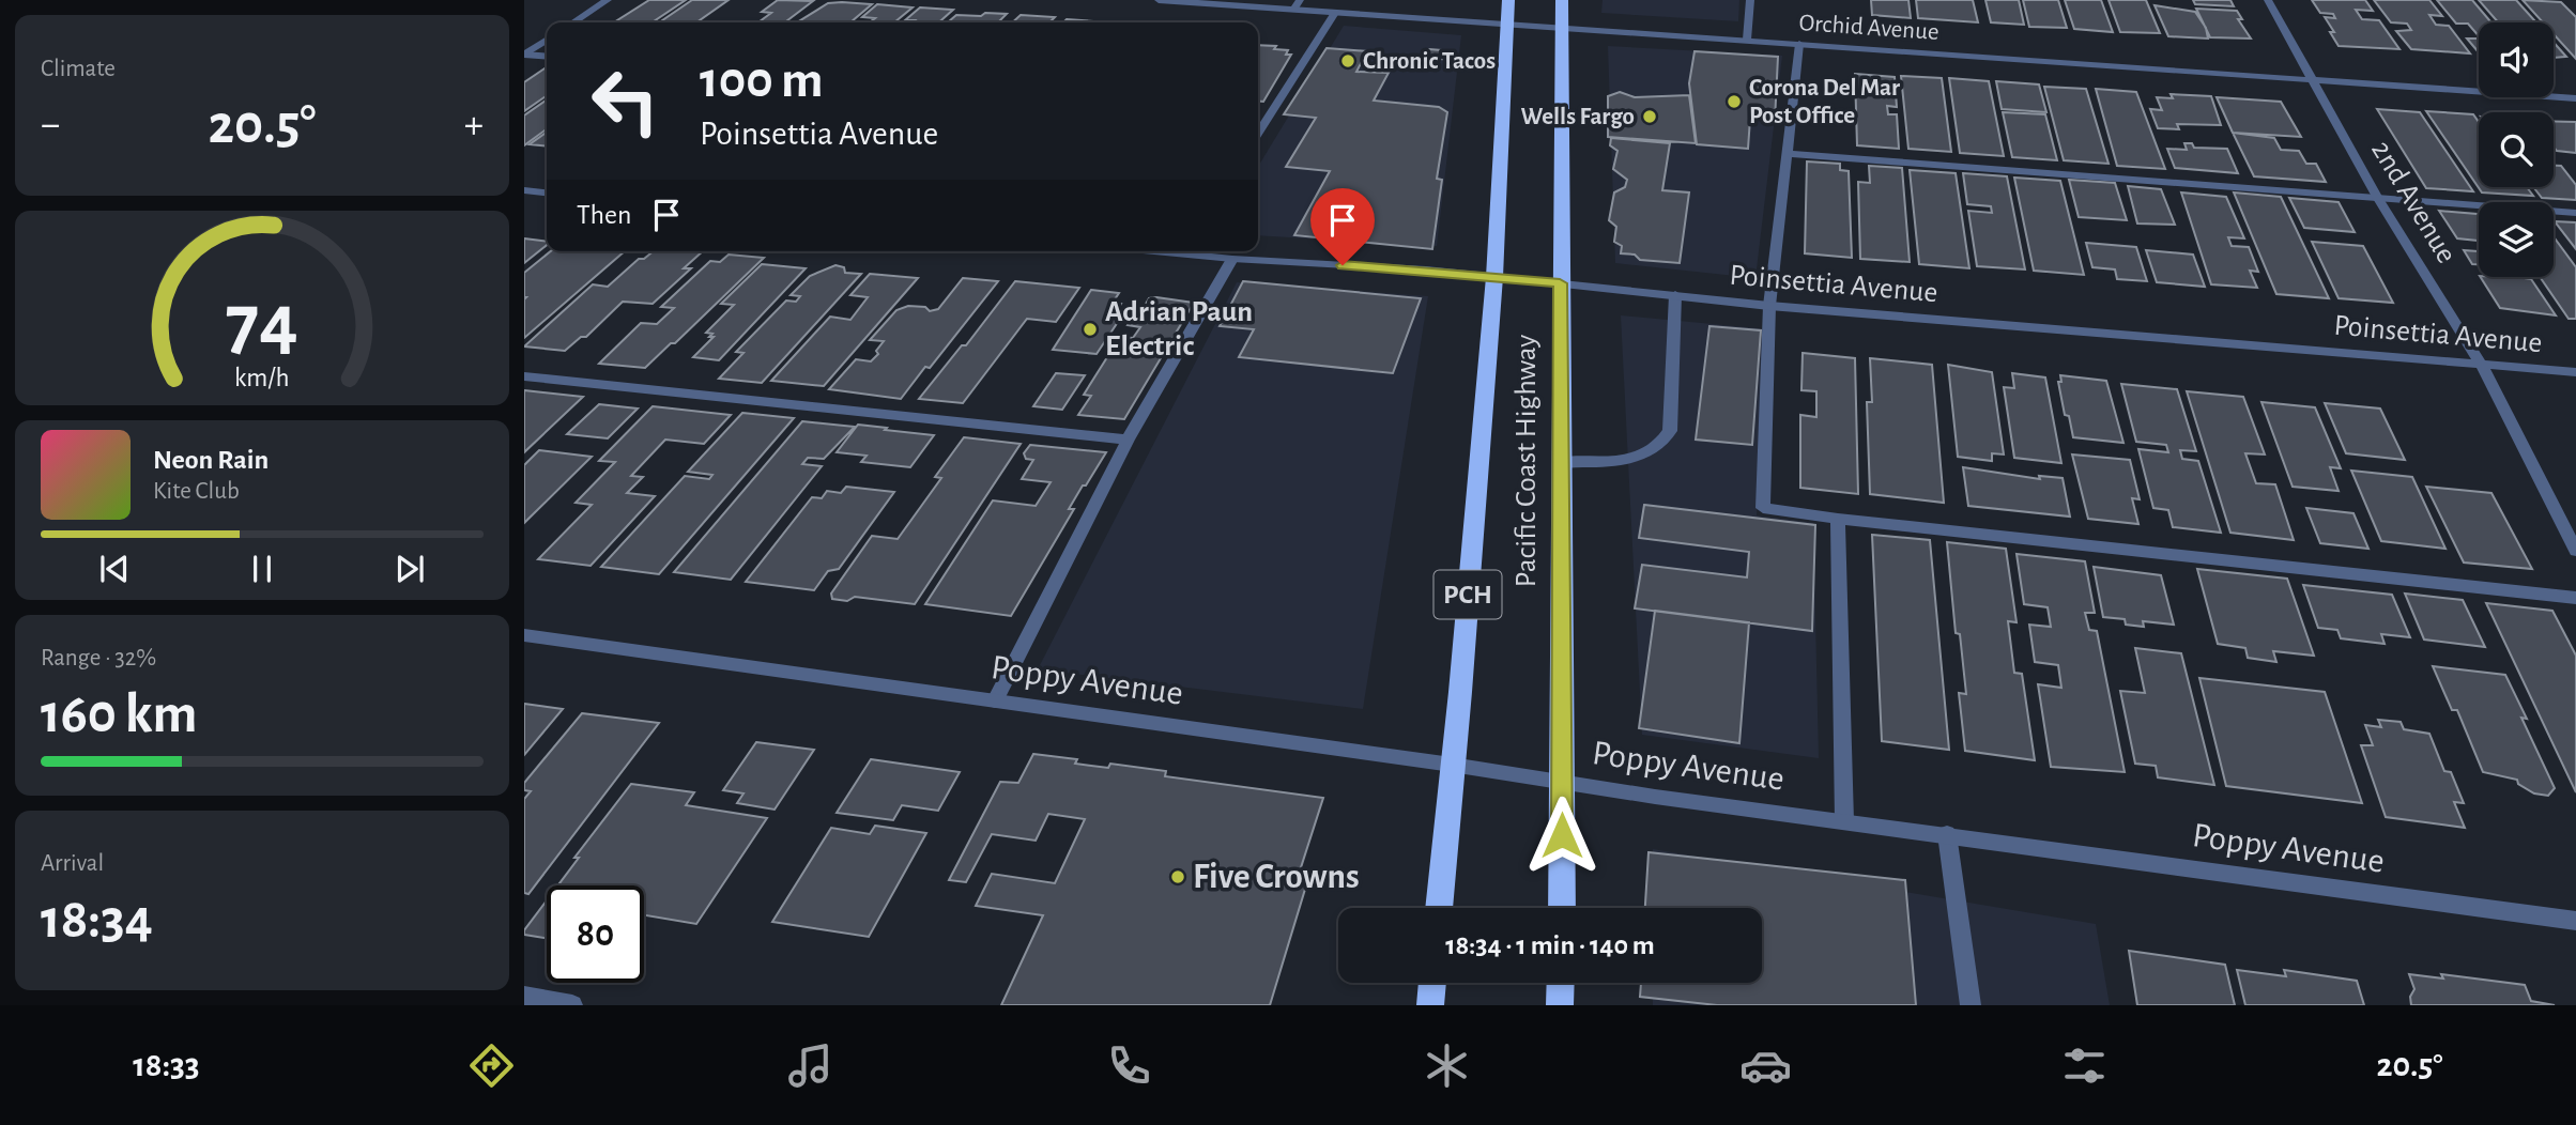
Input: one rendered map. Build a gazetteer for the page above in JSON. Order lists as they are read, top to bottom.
{
  "streets": {
    "highway": ["Pacific Coast Highway", "PCH"],
    "street": [
      "Orchid Avenue",
      "2nd Avenue",
      "Poinsettia Avenue",
      "Poppy Avenue"
    ]
  },
  "crossings": [
    ["Orchid Avenue", "2nd Avenue"],
    ["Orchid Avenue", "Pacific Coast Highway"],
    ["2nd Avenue", "Poinsettia Avenue"],
    ["Poinsettia Avenue", "Pacific Coast Highway"],
    ["Pacific Coast Highway", "Poppy Avenue"]
  ],
  "places": [
    "Chronic Tacos",
    "Corona Del Mar Post Office",
    "Wells Fargo",
    "Adrian Paun Electric",
    "Five Crowns"
  ],
  "page": {
    "tile": [
      "Climate",
      ["Range · 32%", "160 km"],
      ["Arrival", "18:34"]
    ],
    "turn": ["100 m", "Poinsettia Avenue"],
    "heat": ["−", "20.5°", "+"],
    "then": "Then",
    "song": ["Neon Rain", "Kite Club"],
    "limit": "80",
    "trip": "18:34 · 1 min · 140 m",
    "tabs": ["18:33", "20.5°"],
    "gauge": ["74", "km/h"]
  }
}
